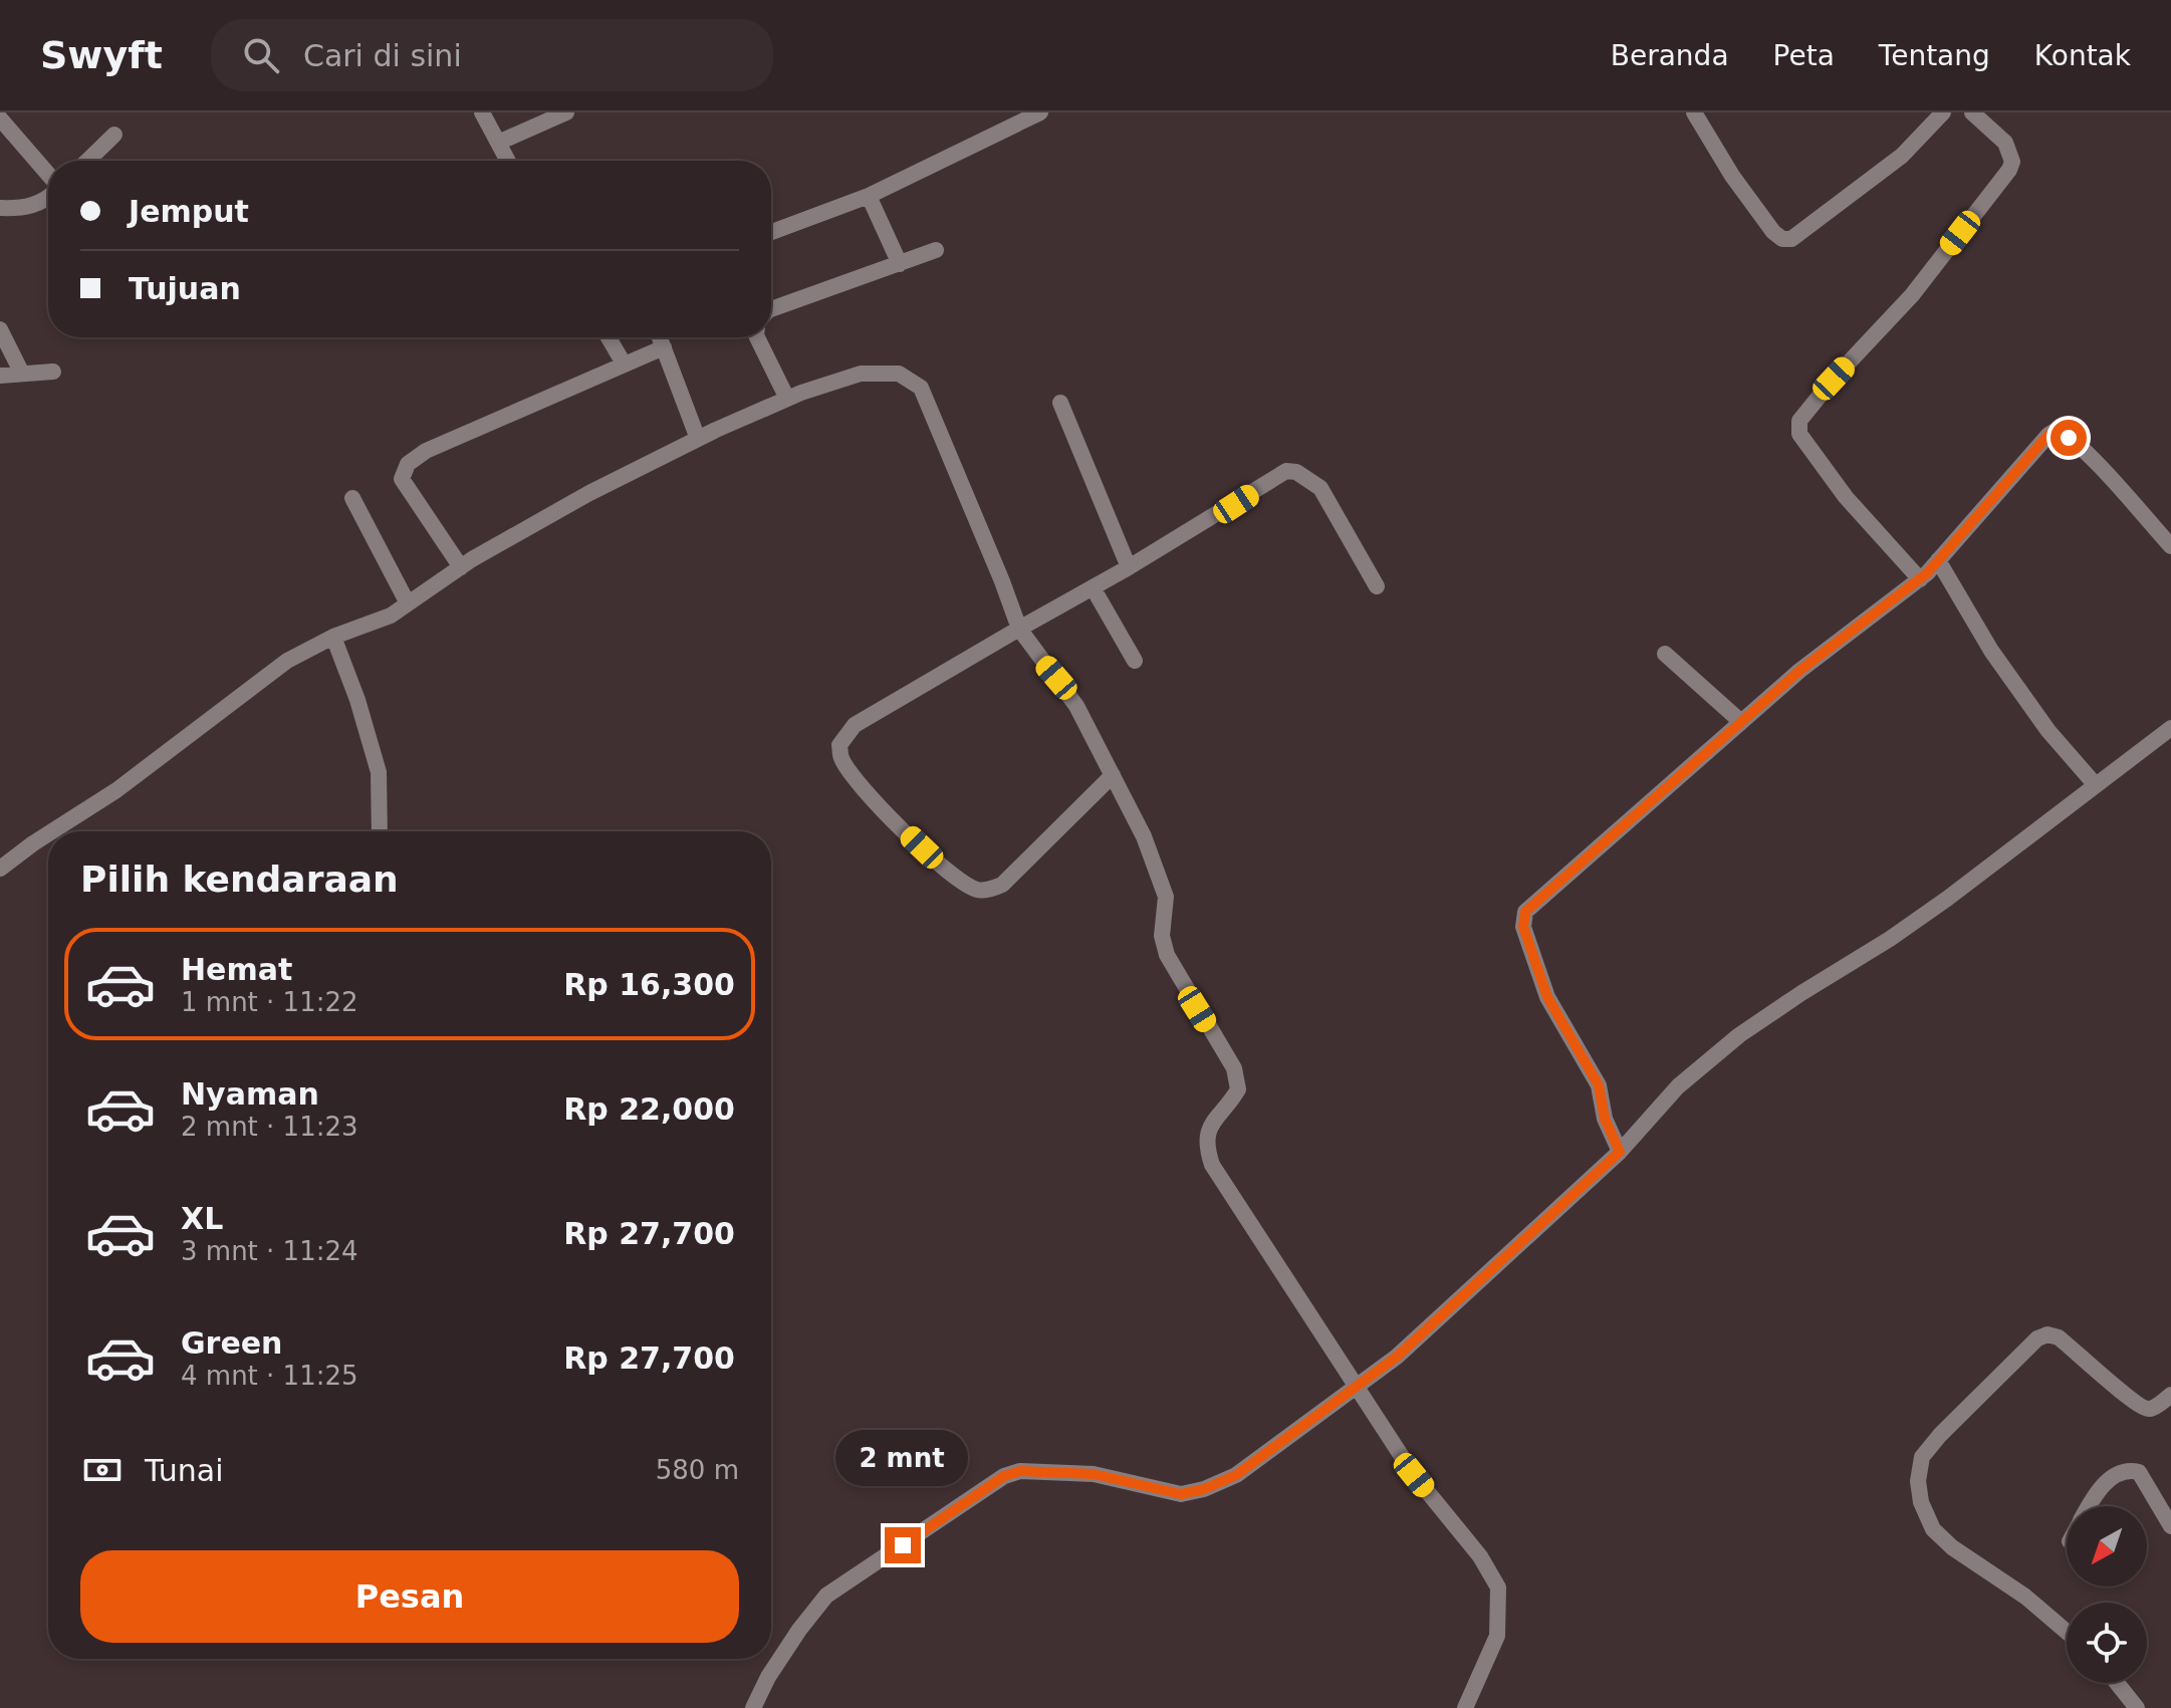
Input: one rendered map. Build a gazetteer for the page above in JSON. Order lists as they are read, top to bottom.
{
  "north": "bottom left",
  "page": {
    "header": "Swyft",
    "search": "Cari di sini",
    "nav": [
      "Beranda",
      "Peta",
      "Tentang",
      "Kontak"
    ],
    "banner": ["Jemput", "Tujuan"],
    "heading": "Pilih kendaraan",
    "list": [
      {
        "name": "Hemat",
        "note": "1 mnt · 11:22",
        "value": "Rp 16,300"
      },
      {
        "name": "Nyaman",
        "note": "2 mnt · 11:23",
        "value": "Rp 22,000"
      },
      {
        "name": "XL",
        "note": "3 mnt · 11:24",
        "value": "Rp 27,700"
      },
      {
        "name": "Green",
        "note": "4 mnt · 11:25",
        "value": "Rp 27,700"
      }
    ],
    "pay": ["Tunai", "580 m"],
    "bubble": "2 mnt",
    "buttons": "Pesan"
  }
}
